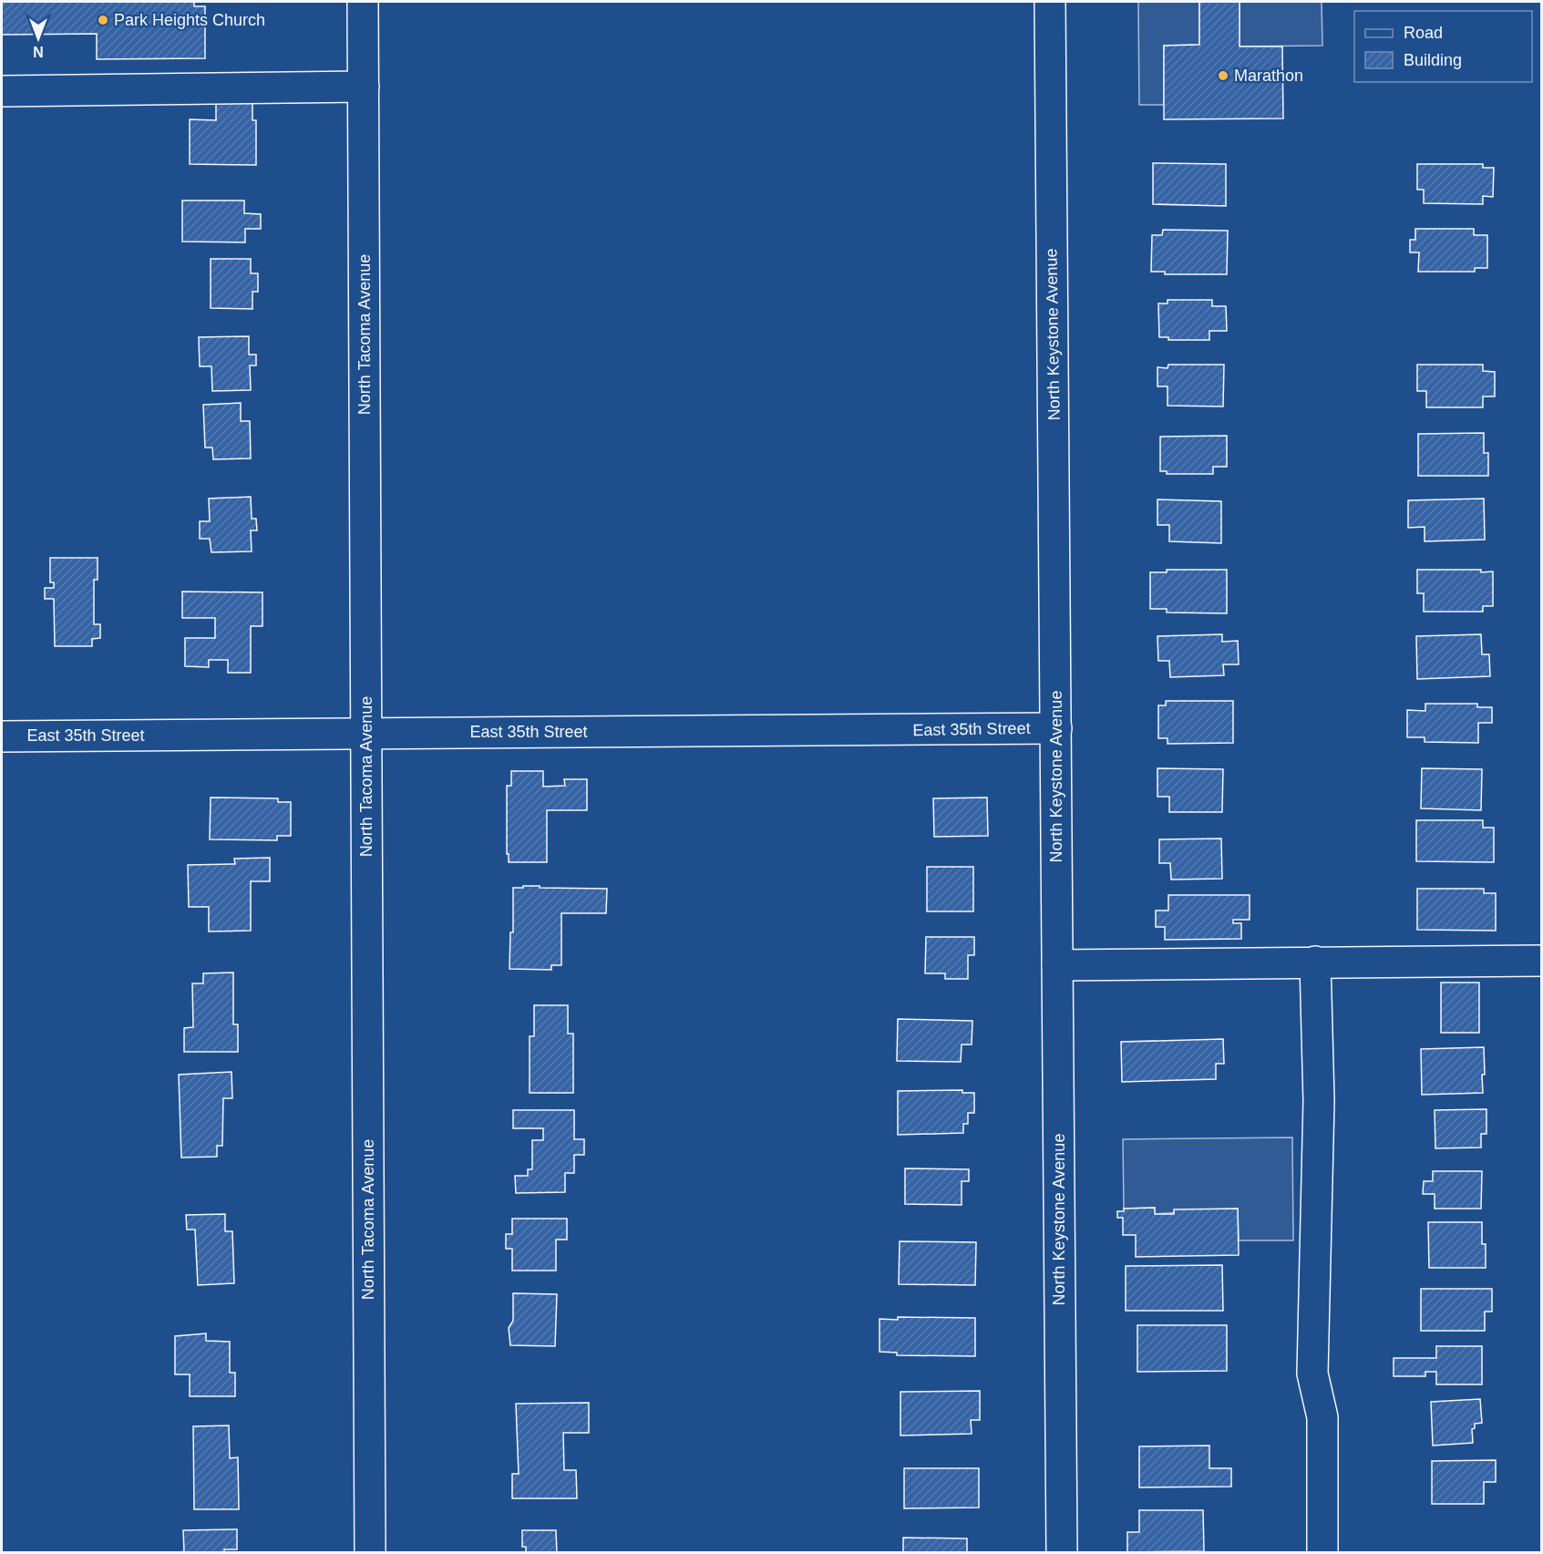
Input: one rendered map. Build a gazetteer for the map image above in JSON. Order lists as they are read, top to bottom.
{
  "streets": {
    "street": ["North Tacoma Avenue", "North Keystone Avenue", "East 35th Street"]
  },
  "crossings": [
    ["North Tacoma Avenue", "East 35th Street"],
    ["North Keystone Avenue", "East 35th Street"]
  ],
  "places": ["Park Heights Church", "Marathon"],
  "legend": ["Road", "Building"],
  "north": "bottom"
}
